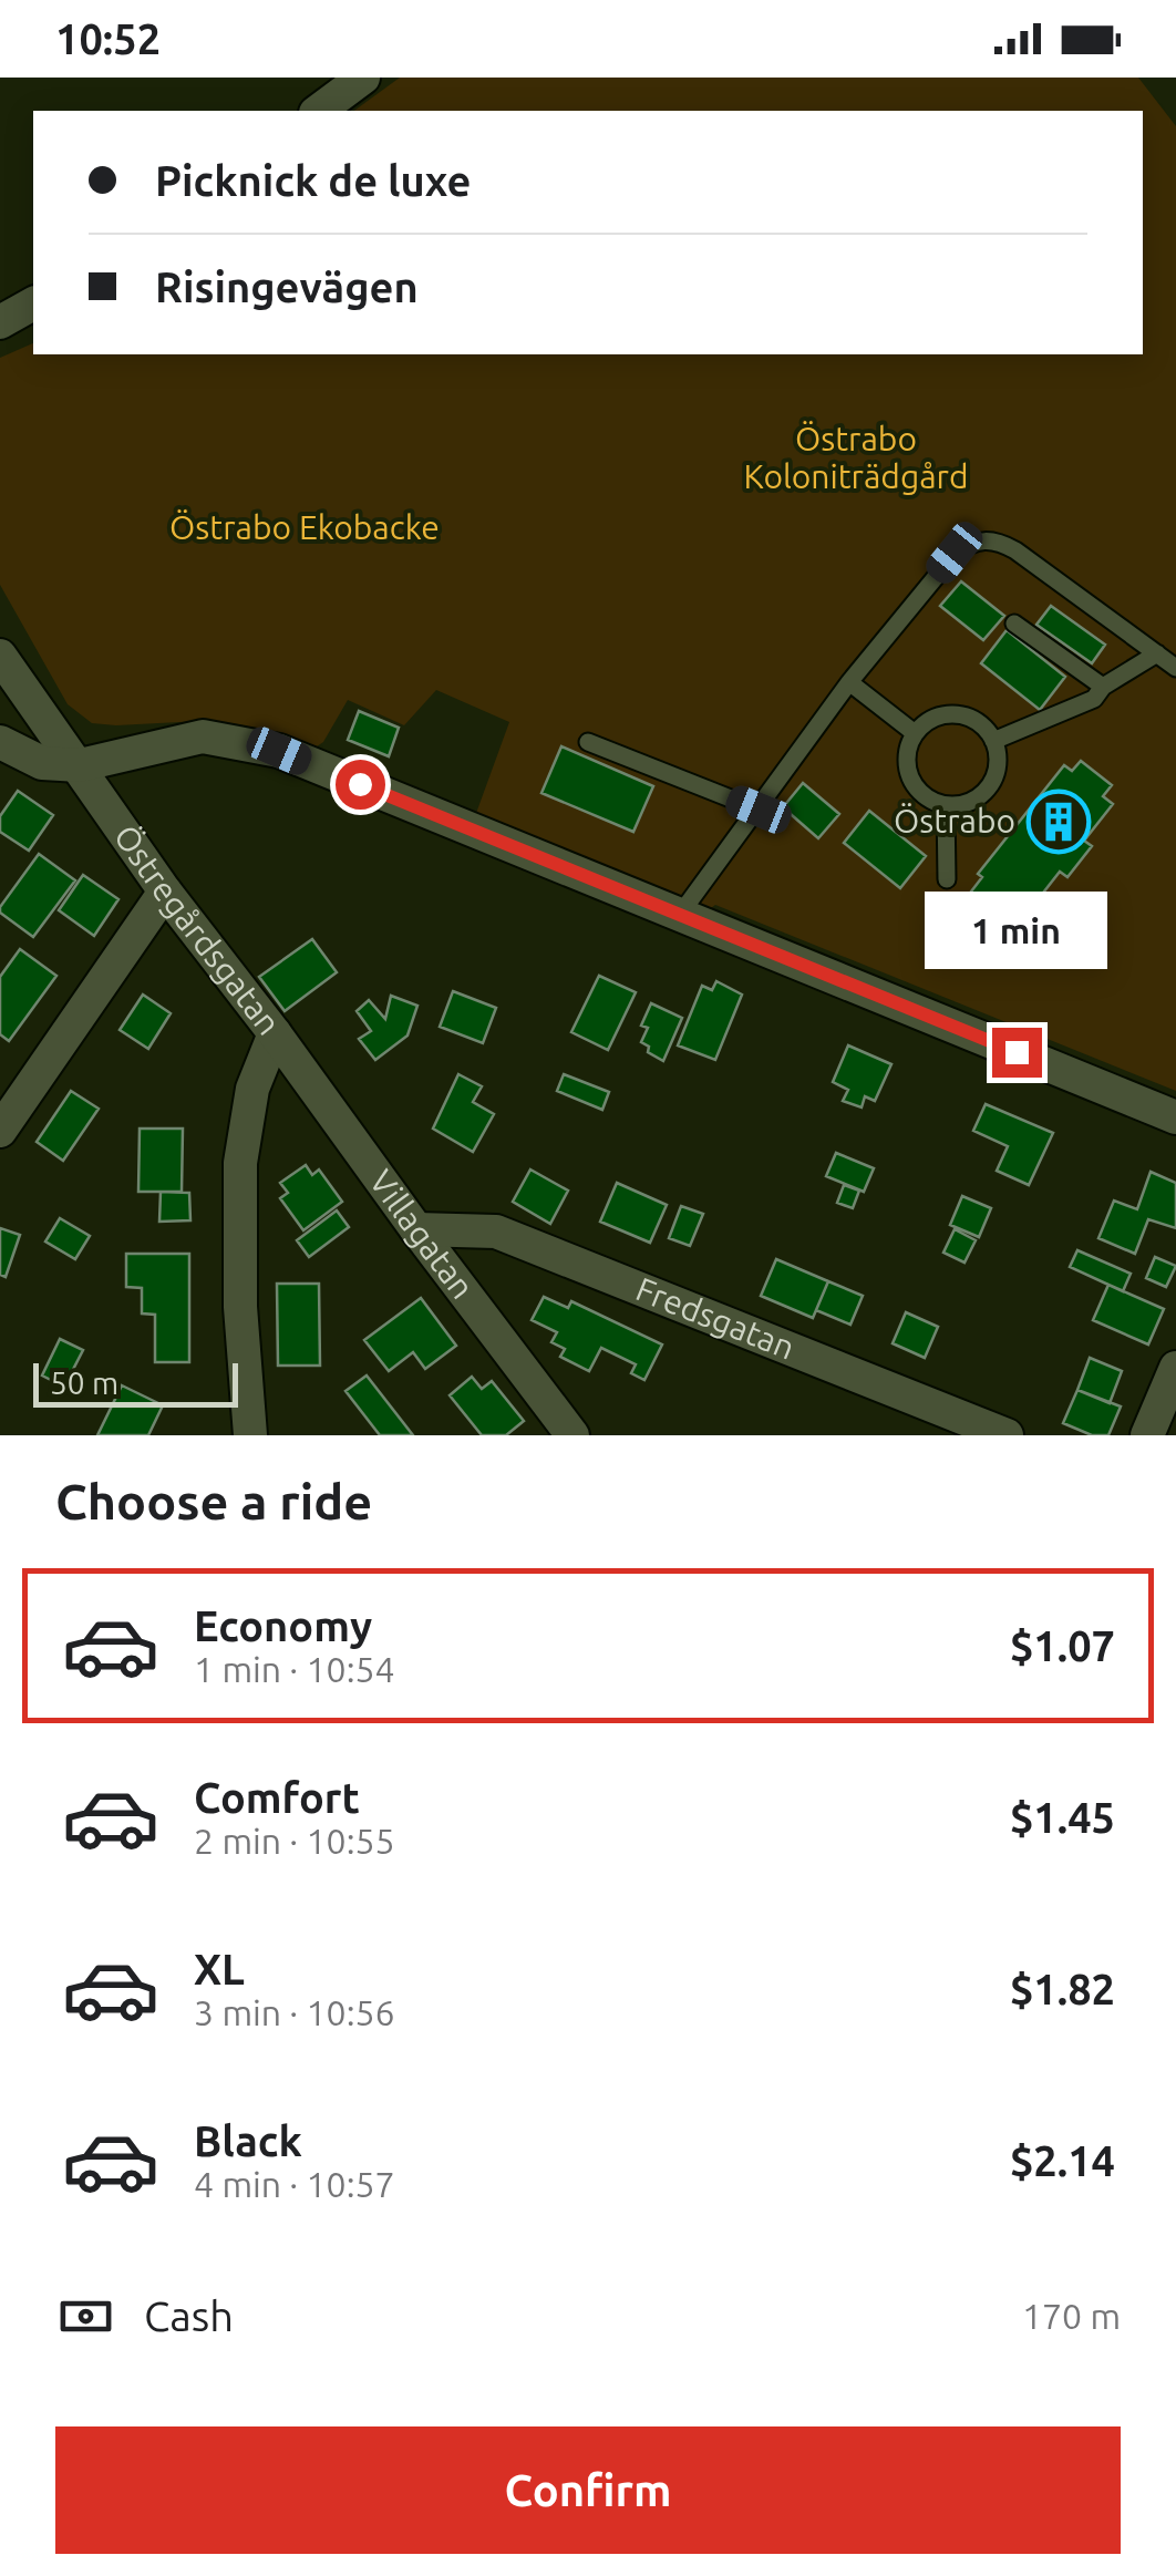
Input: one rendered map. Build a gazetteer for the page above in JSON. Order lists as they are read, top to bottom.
{
  "streets": {
    "street": ["Östregårdsgatan", "Villagatan", "Fredsgatan"]
  },
  "crossings": [
    ["Östregårdsgatan", "Villagatan"],
    ["Villagatan", "Fredsgatan"]
  ],
  "parks": ["Östrabo Koloniträdgård", "Östrabo Ekobacke"],
  "places": {
    "building": ["Östrabo"]
  },
  "scale_bar": "50 m",
  "page": {
    "status": "10:52",
    "banner": ["Picknick de luxe", "Risingevägen"],
    "bubble": "1 min",
    "scale": "50 m",
    "heading": "Choose a ride",
    "list": [
      {
        "name": "Economy",
        "note": "1 min · 10:54",
        "value": "$1.07"
      },
      {
        "name": "Comfort",
        "note": "2 min · 10:55",
        "value": "$1.45"
      },
      {
        "name": "XL",
        "note": "3 min · 10:56",
        "value": "$1.82"
      },
      {
        "name": "Black",
        "note": "4 min · 10:57",
        "value": "$2.14"
      }
    ],
    "pay": ["Cash", "170 m"],
    "buttons": "Confirm"
  }
}
